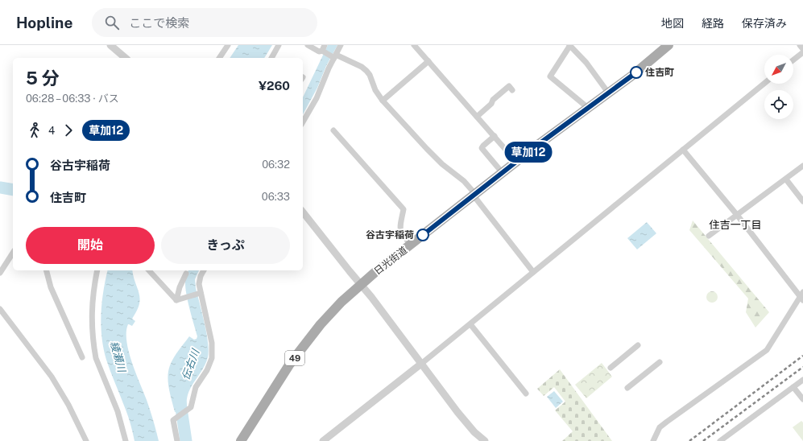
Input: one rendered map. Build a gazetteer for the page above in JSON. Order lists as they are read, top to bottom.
{
  "streets": {
    "main road": ["日光街道", "49"]
  },
  "districts": ["住吉一丁目"],
  "water": ["綾瀬川", "伝右川"],
  "places": ["住吉町", "谷古宇稲荷"],
  "lines": ["bus line 草加12"],
  "north": "bottom left",
  "page": {
    "header": "Hopline",
    "search": "ここで検索",
    "nav": ["地図", "経路", "保存済み"],
    "on_map": "草加12",
    "heading": ["5 分", "06:28 – 06:33 · バス", "¥260"],
    "legs": ["4", "草加12"],
    "list": [
      {
        "name": "谷古宇稲荷",
        "value": "06:32"
      },
      {
        "name": "住吉町",
        "value": "06:33"
      }
    ],
    "buttons": ["開始", "きっぷ"]
  }
}
